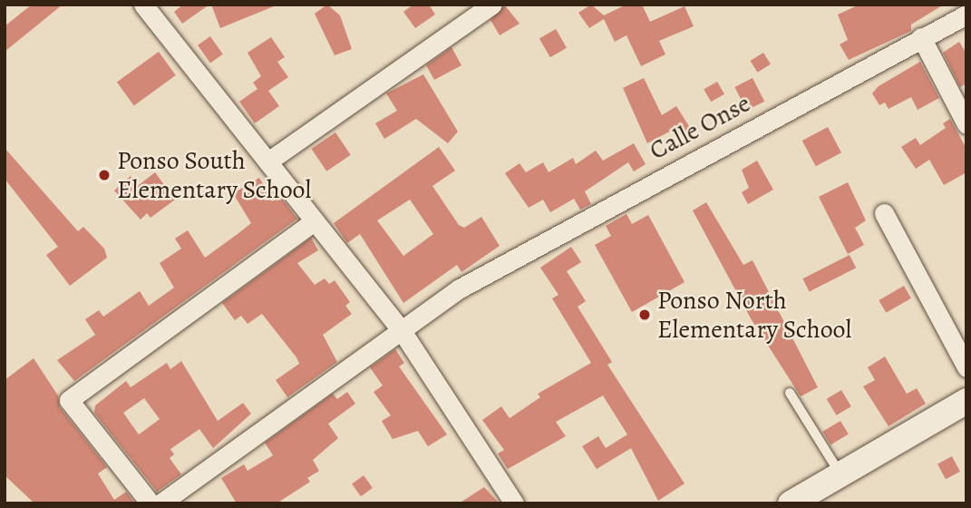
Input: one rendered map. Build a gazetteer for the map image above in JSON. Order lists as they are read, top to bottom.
{
  "streets": {
    "street": ["Calle Onse"]
  },
  "places": ["Ponso South Elementary School", "Ponso North Elementary School"]
}
